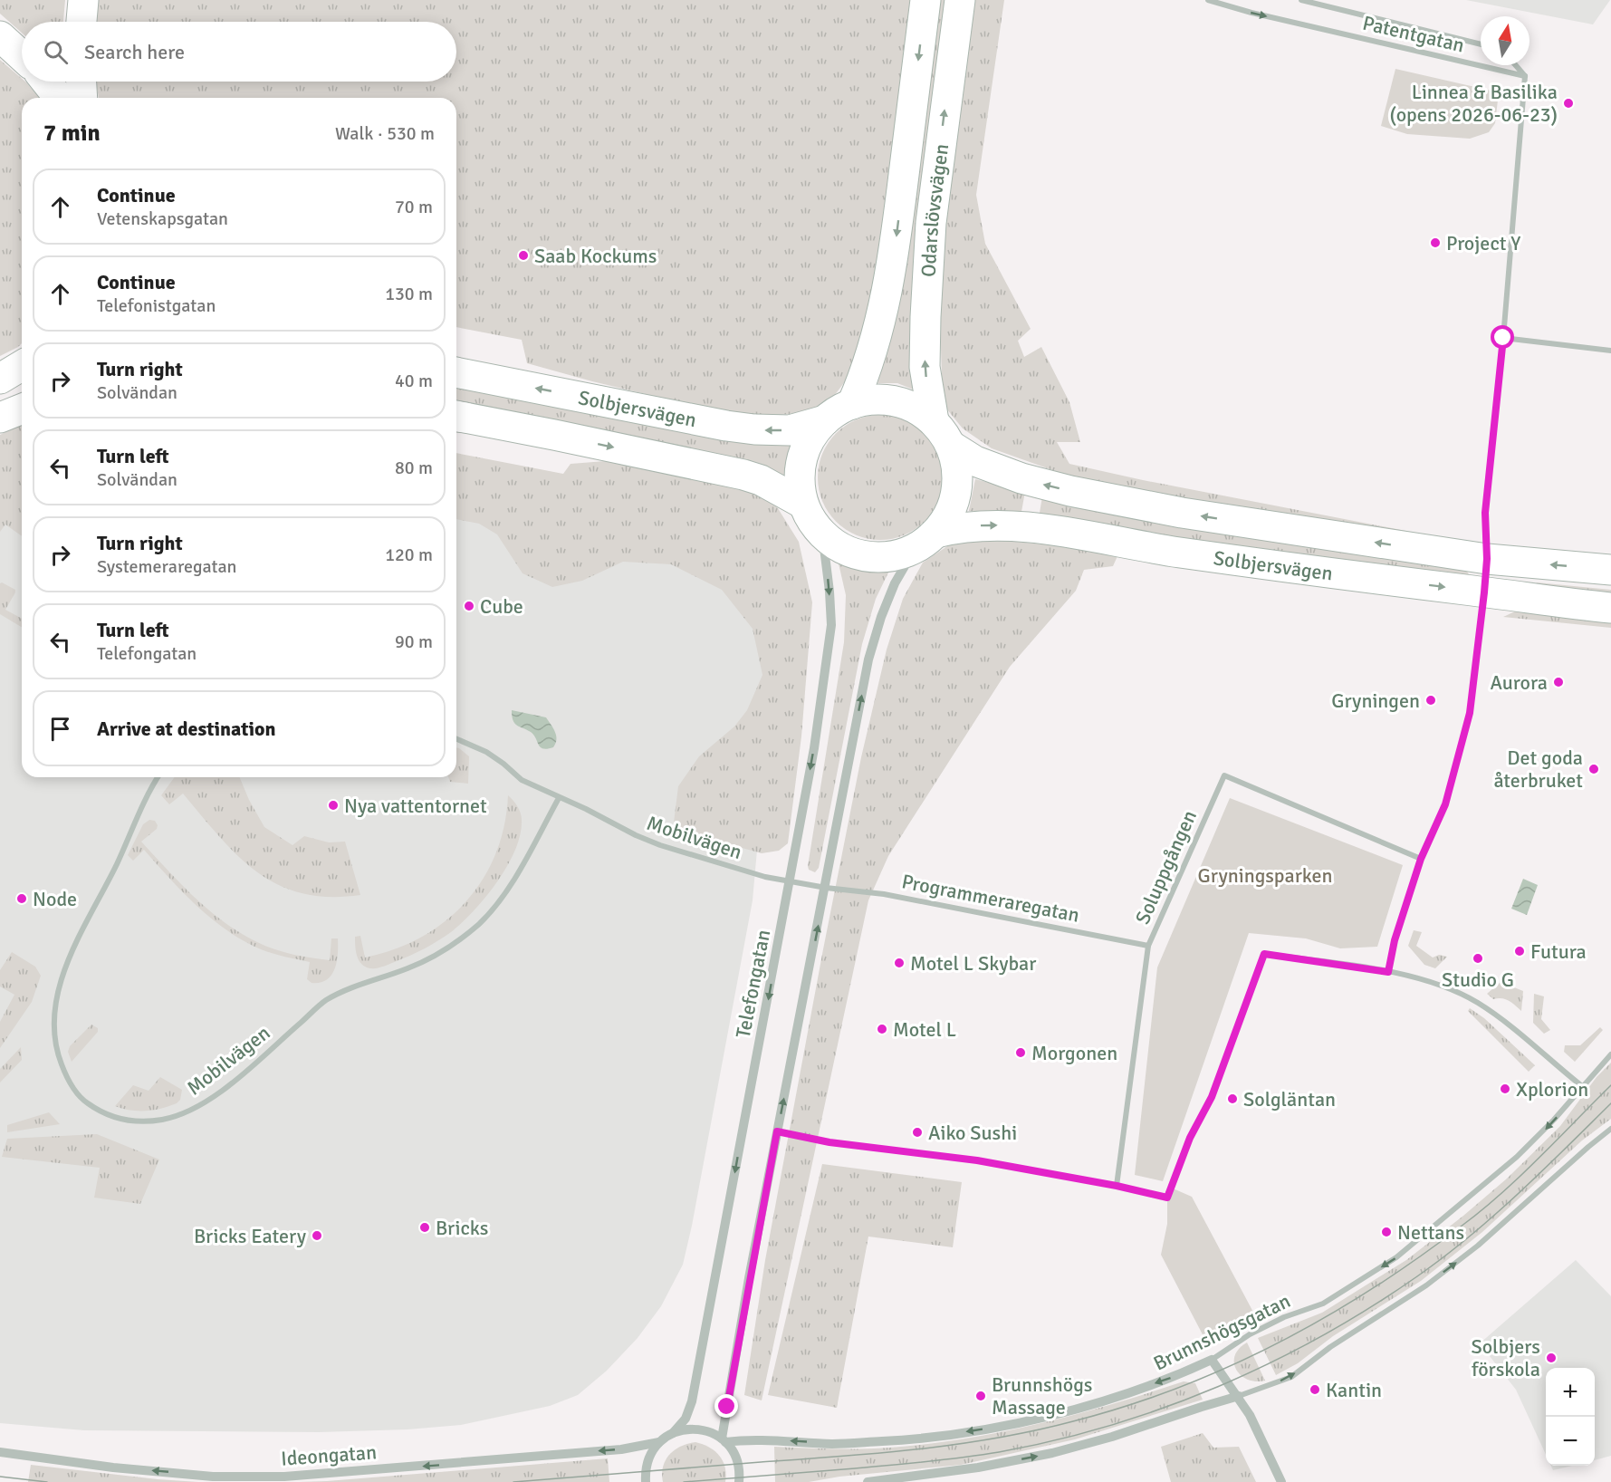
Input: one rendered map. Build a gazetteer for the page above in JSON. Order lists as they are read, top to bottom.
{
  "streets": {
    "main road": ["Odarslövsvägen", "Solbjersvägen"],
    "street": [
      "Patentgatan",
      "Mobilvägen",
      "Soluppgången",
      "Programmeraregatan",
      "Telefongatan",
      "Brunnshögsgatan",
      "Ideongatan"
    ]
  },
  "crossings": [
    ["Odarslövsvägen", "Solbjersvägen"],
    ["Odarslövsvägen", "Telefongatan"],
    ["Solbjersvägen", "Telefongatan"],
    ["Mobilvägen", "Programmeraregatan"],
    ["Mobilvägen", "Telefongatan"],
    ["Soluppgången", "Programmeraregatan"]
  ],
  "one_way": ["Ideongatan"],
  "parks": ["Gryningsparken"],
  "places": [
    "Linnea & Basilika (opens 2026-06-23)",
    "Project Y",
    "Saab Kockums",
    "Cube",
    "Aurora",
    "Gryningen",
    "Det goda återbruket",
    "Nya vattentornet",
    "Node",
    "Futura",
    "Studio G",
    "Motel L Skybar",
    "Motel L",
    "Morgonen",
    "Xplorion",
    "Solgläntan",
    "Aiko Sushi",
    "Bricks",
    "Nettans",
    "Bricks Eatery",
    "Solbjers förskola",
    "Kantin",
    "Brunnshögs Massage"
  ],
  "north": "top",
  "page": {
    "search": "Search here",
    "heading": ["7 min", "Walk · 530 m"],
    "list": [
      ["Continue", "Vetenskapsgatan", "70 m"],
      ["Continue", "Telefonistgatan", "130 m"],
      ["Turn right", "Solvändan", "40 m"],
      ["Turn left", "Solvändan", "80 m"],
      ["Turn right", "Systemeraregatan", "120 m"],
      ["Turn left", "Telefongatan", "90 m"],
      "Arrive at destination"
    ],
    "map_buttons": ["+", "−"]
  }
}
